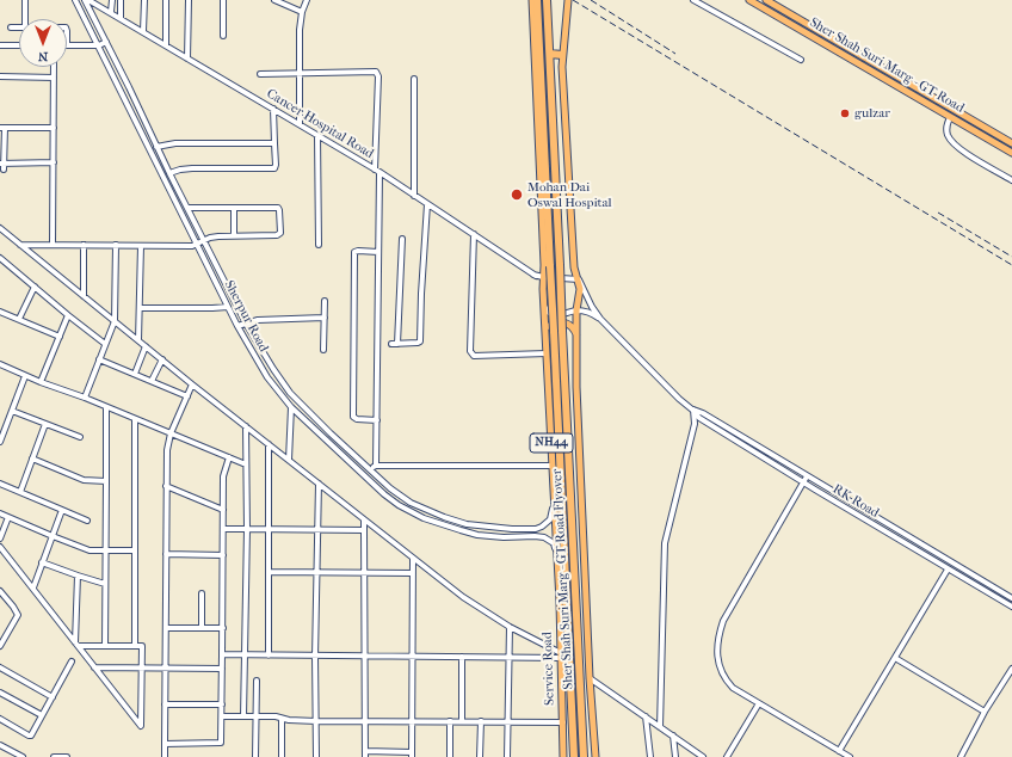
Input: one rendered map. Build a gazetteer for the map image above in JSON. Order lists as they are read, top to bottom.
{
  "streets": {
    "highway": ["NH44", "Sher Shah Suri Marg - GT Road Flyover"],
    "main road": ["Sher Shah Suri Marg - GT Road", "Service Road"],
    "street": ["Cancer Hospital Road", "Sherpur Road", "RK Road"]
  },
  "crossings": [
    ["Sherpur Road", "NH44"],
    ["Sherpur Road", "Service Road"],
    ["NH44", "Sher Shah Suri Marg - GT Road Flyover"],
    ["NH44", "Service Road"]
  ],
  "places": ["gulzar", "Mohan Dai Oswal Hospital"],
  "north": "bottom"
}
